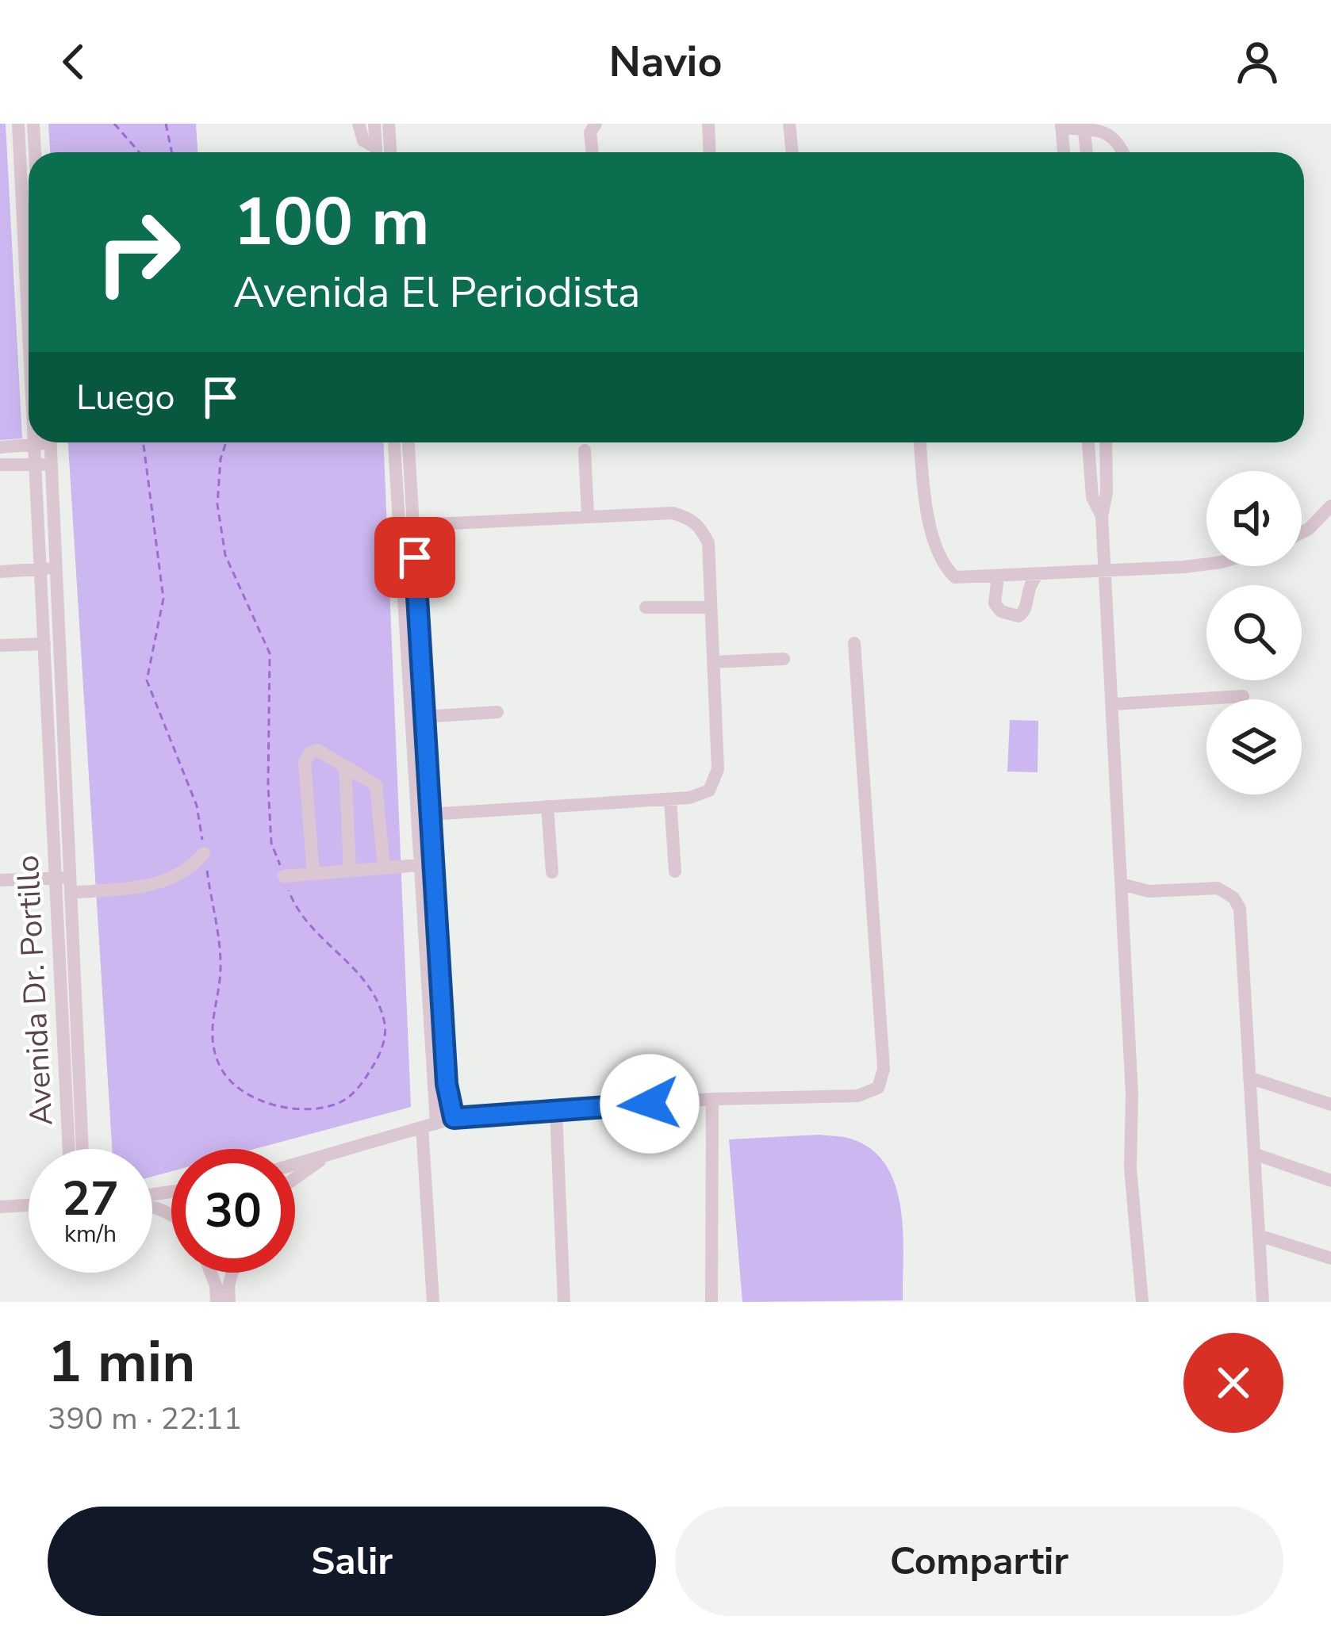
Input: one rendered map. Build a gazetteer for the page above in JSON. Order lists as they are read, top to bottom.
{
  "streets": {
    "street": ["Avenida Dr. Portillo"]
  },
  "page": {
    "header": "Navio",
    "turn": ["100 m", "Avenida El Periodista"],
    "then": "Luego",
    "speed": "27 km/h",
    "limit": "30",
    "heading": ["1 min", "390 m · 22:11"],
    "buttons": ["Salir", "Compartir"]
  }
}
